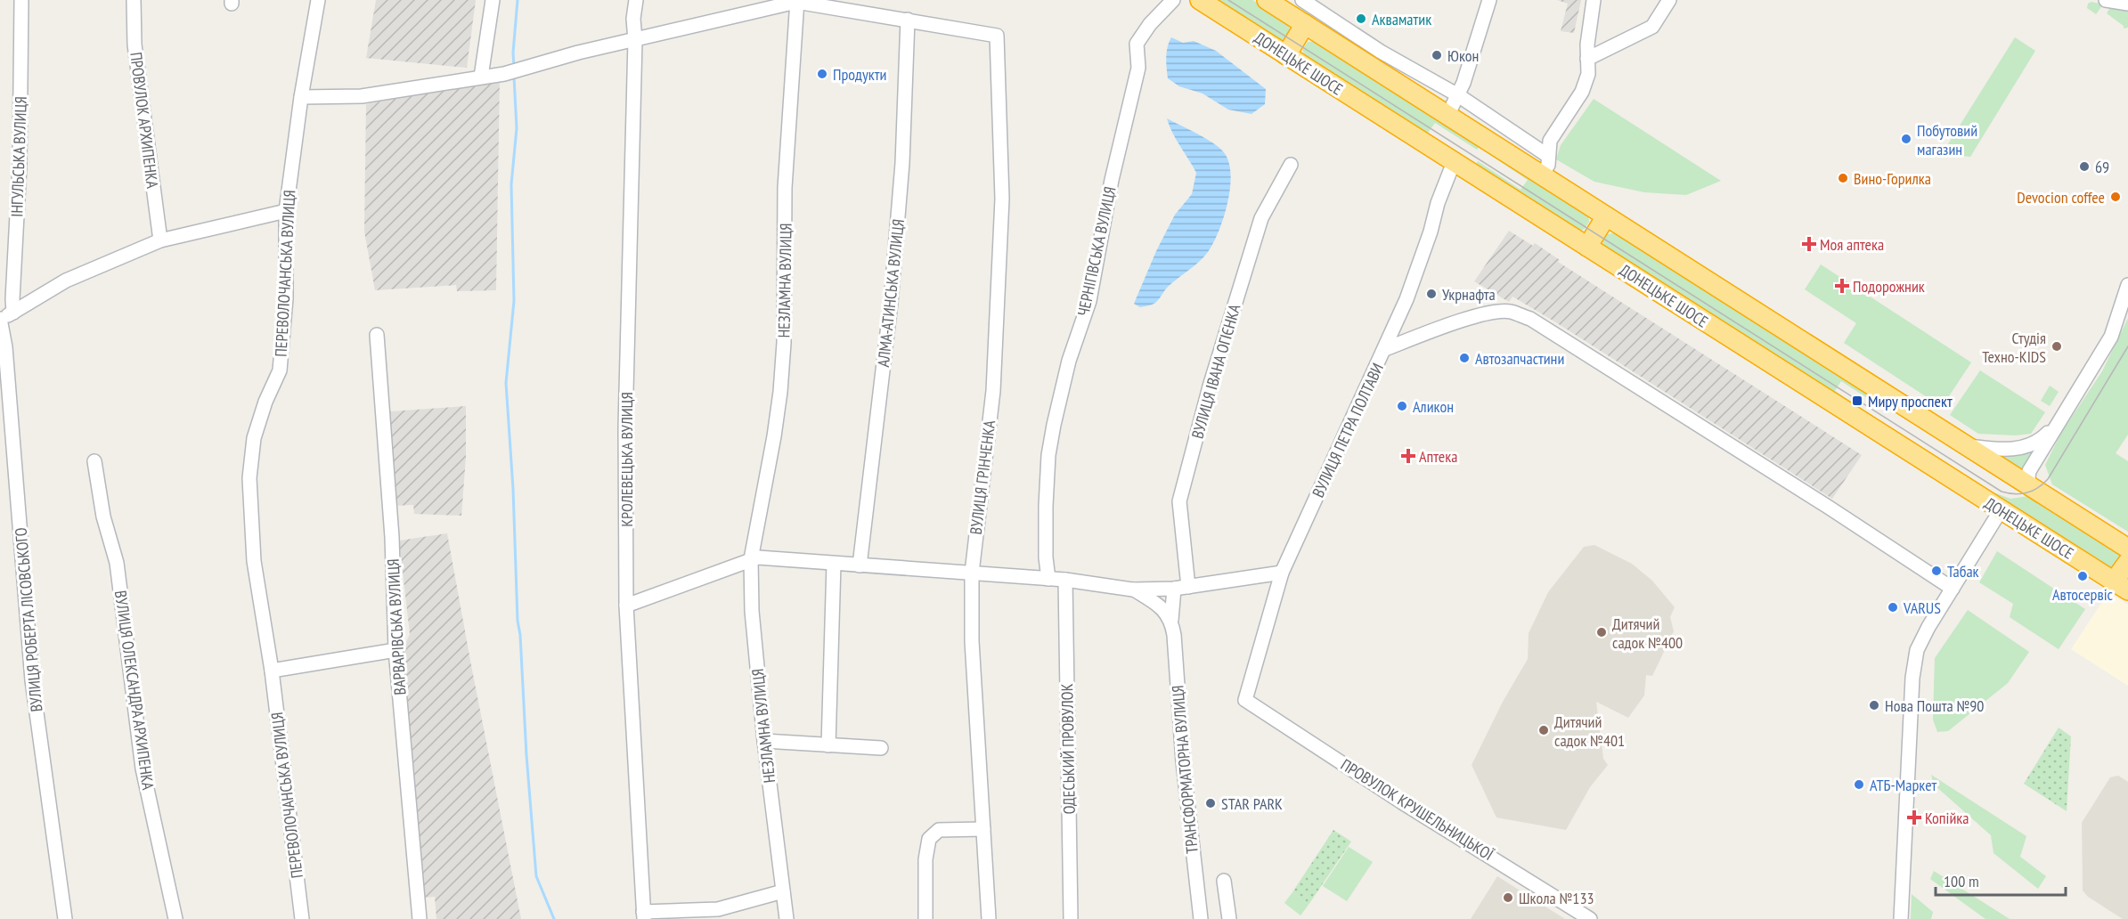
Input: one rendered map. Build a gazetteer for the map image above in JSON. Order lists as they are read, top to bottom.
{
  "streets": {
    "highway": ["ДОНЕЦЬКЕ ШОСЕ"],
    "street": [
      "ПРОВУЛОК АРХИПЕНКА",
      "ІНГУЛЬСЬКА ВУЛИЦЯ",
      "ЧЕРНІГІВСЬКА ВУЛИЦЯ",
      "ПЕРЕВОЛОЧАНСЬКА ВУЛИЦЯ",
      "НЕЗЛАМНА ВУЛИЦЯ",
      "АЛМА-АТИНСЬКА ВУЛИЦЯ",
      "ВУЛИЦЯ ІВАНА ОГІЄНКА",
      "ВУЛИЦЯ ПЕТРА ПОЛТАВИ",
      "КРОЛЕВЕЦЬКА ВУЛИЦЯ",
      "ВУЛИЦЯ ГРІНЧЕНКА",
      "ВУЛИЦЯ РОБЕРТА ЛІСОВСЬКОГО",
      "ВАРВАРІВСЬКА ВУЛИЦЯ",
      "ВУЛИЦЯ ОЛЕКСАНДРА АРХИПЕНКА",
      "ОДЕСЬКИЙ ПРОВУЛОК",
      "ТРАНСФОРМАТОРНА ВУЛИЦЯ",
      "ПРОВУЛОК КРУШЕЛЬНИЦЬКОЇ"
    ]
  },
  "crossings": [
    ["ДОНЕЦЬКЕ ШОСЕ", "ВУЛИЦЯ ПЕТРА ПОЛТАВИ"],
    ["АЛМА-АТИНСЬКА ВУЛИЦЯ", "ВУЛИЦЯ ГРІНЧЕНКА"],
    ["ВУЛИЦЯ ПЕТРА ПОЛТАВИ", "ПРОВУЛОК КРУШЕЛЬНИЦЬКОЇ"]
  ],
  "places": {
    "other": [
      "Акваматик",
      "Юкон",
      "Продукти",
      "Побутовий магазин",
      "69",
      "Вино-Горилка",
      "Devocion coffee",
      "Укрнафта",
      "Студія Техно-KIDS",
      "Автозапчастини",
      "Аликон",
      "Табак",
      "Автосервіс",
      "VARUS",
      "Дитячий садок №400",
      "Нова Пошта №90",
      "Дитячий садок №401",
      "АТБ-Маркет",
      "STAR PARK",
      "Школа №133"
    ],
    "health": [
      "Моя аптека",
      "Подорожник",
      "Аптека",
      "Копійка"
    ],
    "transit": ["Миру проспект"]
  },
  "scale_bar": "100 m"
}
